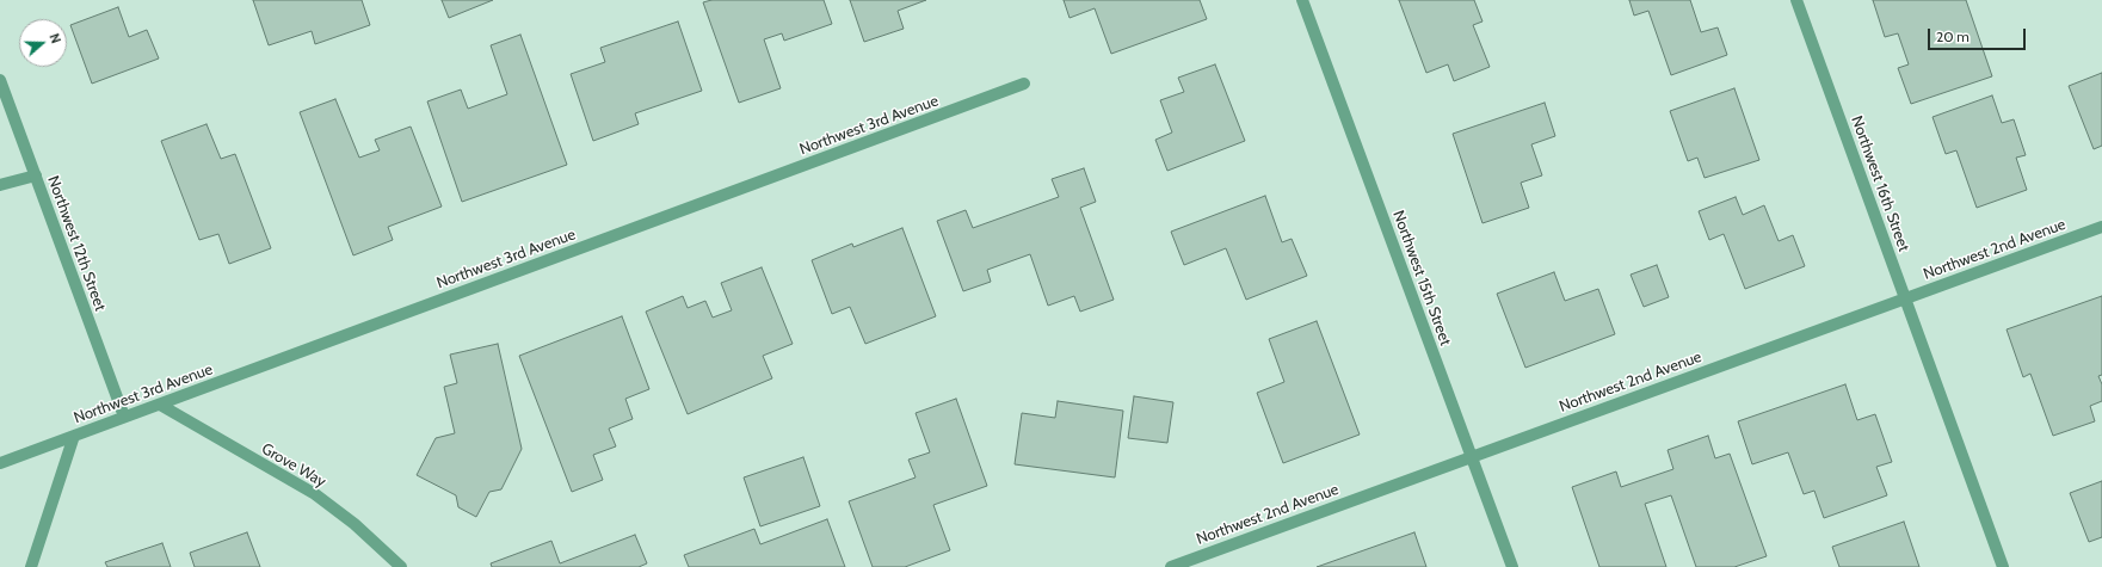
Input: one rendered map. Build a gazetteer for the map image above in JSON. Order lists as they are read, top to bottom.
{
  "streets": {
    "street": [
      "Northwest 3rd Avenue",
      "Northwest 16th Street",
      "Northwest 12th Street",
      "Northwest 2nd Avenue",
      "Northwest 15th Street",
      "Grove Way"
    ]
  },
  "crossings": [
    ["Northwest 3rd Avenue", "Northwest 12th Street"],
    ["Northwest 3rd Avenue", "Grove Way"],
    ["Northwest 16th Street", "Northwest 2nd Avenue"],
    ["Northwest 2nd Avenue", "Northwest 15th Street"]
  ],
  "scale_bar": "20 m",
  "north": "right"
}
